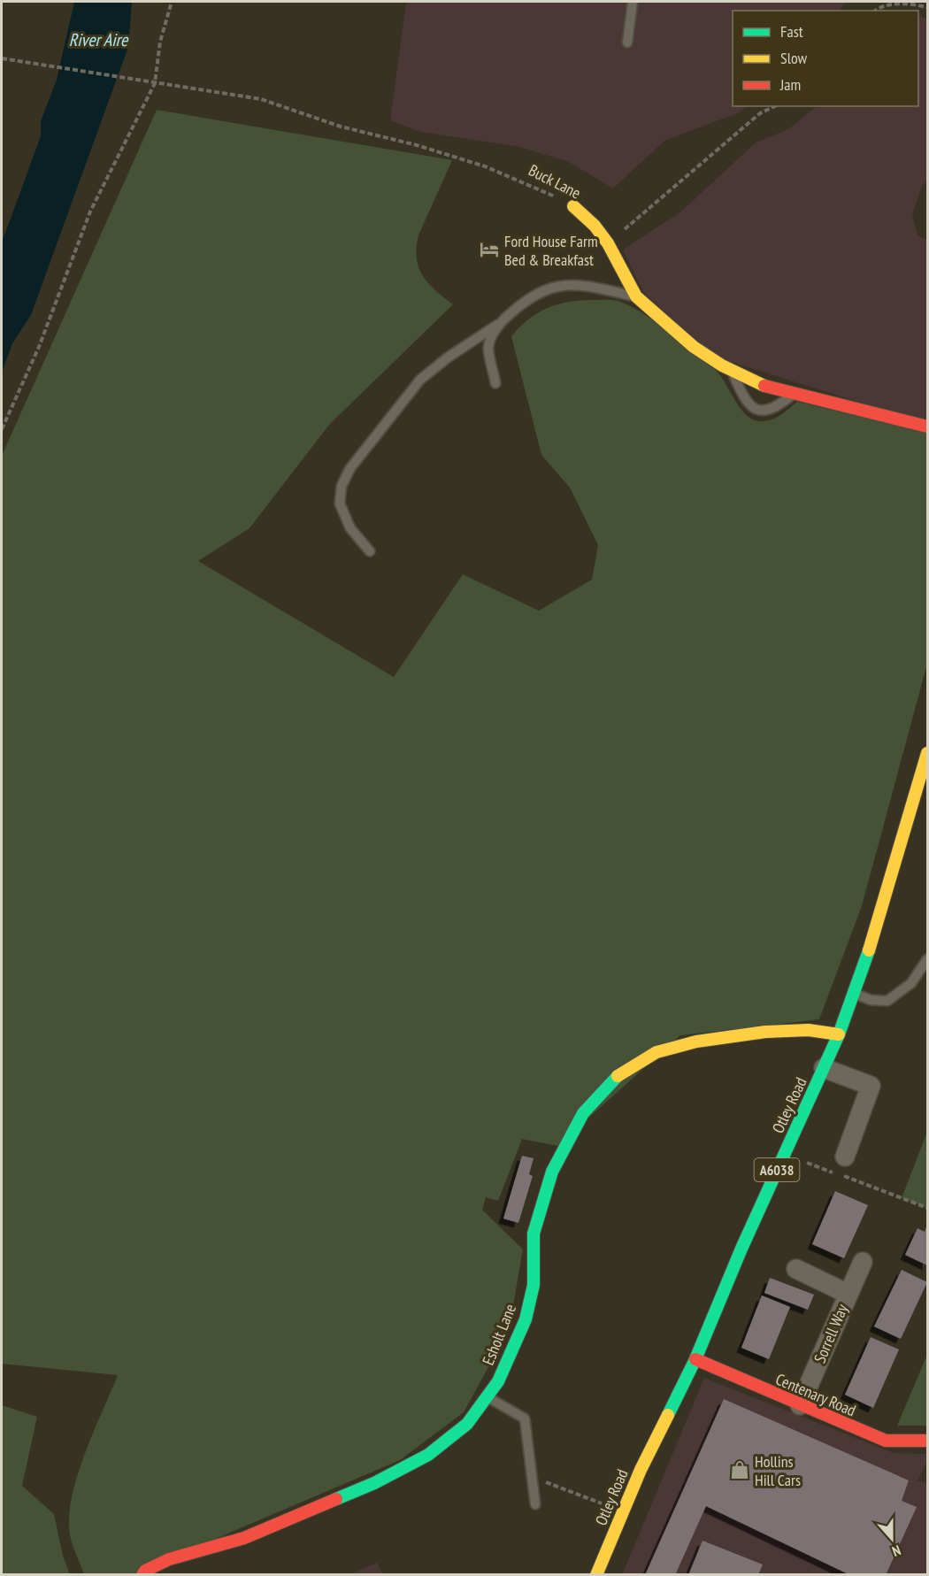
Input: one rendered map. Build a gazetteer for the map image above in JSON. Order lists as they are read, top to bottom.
{
  "streets": {
    "street": [
      "Buck Lane",
      "Otley Road",
      "A6038",
      "Sorrell Way",
      "Esholt Lane",
      "Centenary Road"
    ]
  },
  "crossings": [
    ["Otley Road", "Esholt Lane"],
    ["Otley Road", "Centenary Road"],
    ["Sorrell Way", "Centenary Road"]
  ],
  "water": ["River Aire"],
  "places": {
    "hotel": ["Ford House Farm Bed & Breakfast"],
    "shop": ["Hollins Hill Cars"]
  },
  "legend": ["Fast", "Slow", "Jam"],
  "north": "bottom"
}
